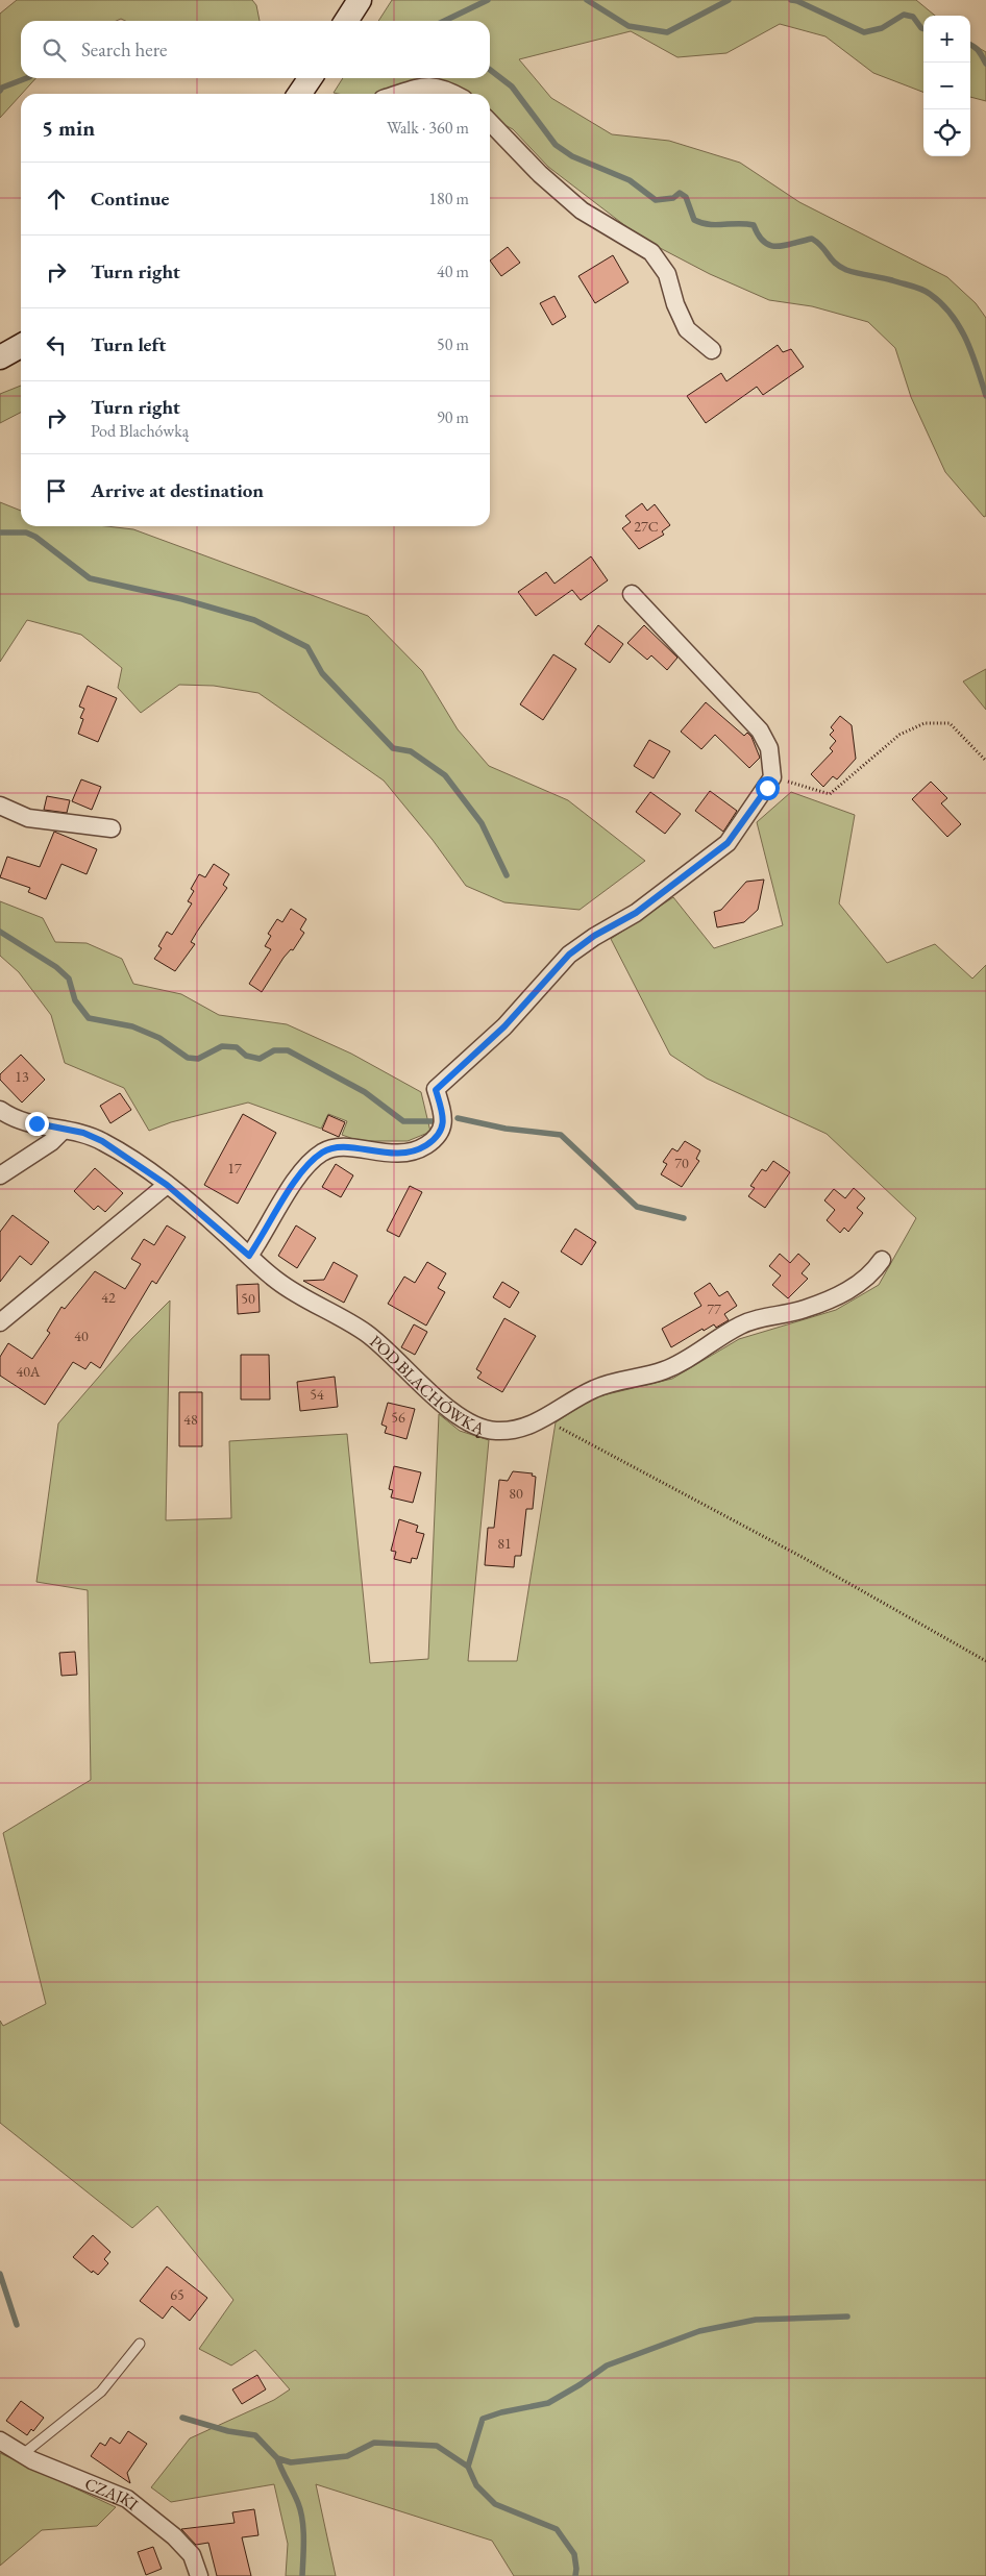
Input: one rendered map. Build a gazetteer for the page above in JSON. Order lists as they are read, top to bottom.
{
  "streets": {
    "street": ["POD BLACHÓWKĄ", "CZAJKI"]
  },
  "house_numbers": [
    "27C",
    "13",
    "70",
    "17",
    "42",
    "50",
    "77",
    "40",
    "40A",
    "54",
    "56",
    "48",
    "80",
    "81",
    "65"
  ],
  "page": {
    "map_buttons": ["+", "−"],
    "search": "Search here",
    "heading": ["5 min", "Walk · 360 m"],
    "list": [
      ["Continue", "180 m"],
      ["Turn right", "40 m"],
      ["Turn left", "50 m"],
      ["Turn right", "Pod Blachówką", "90 m"],
      "Arrive at destination"
    ]
  }
}
